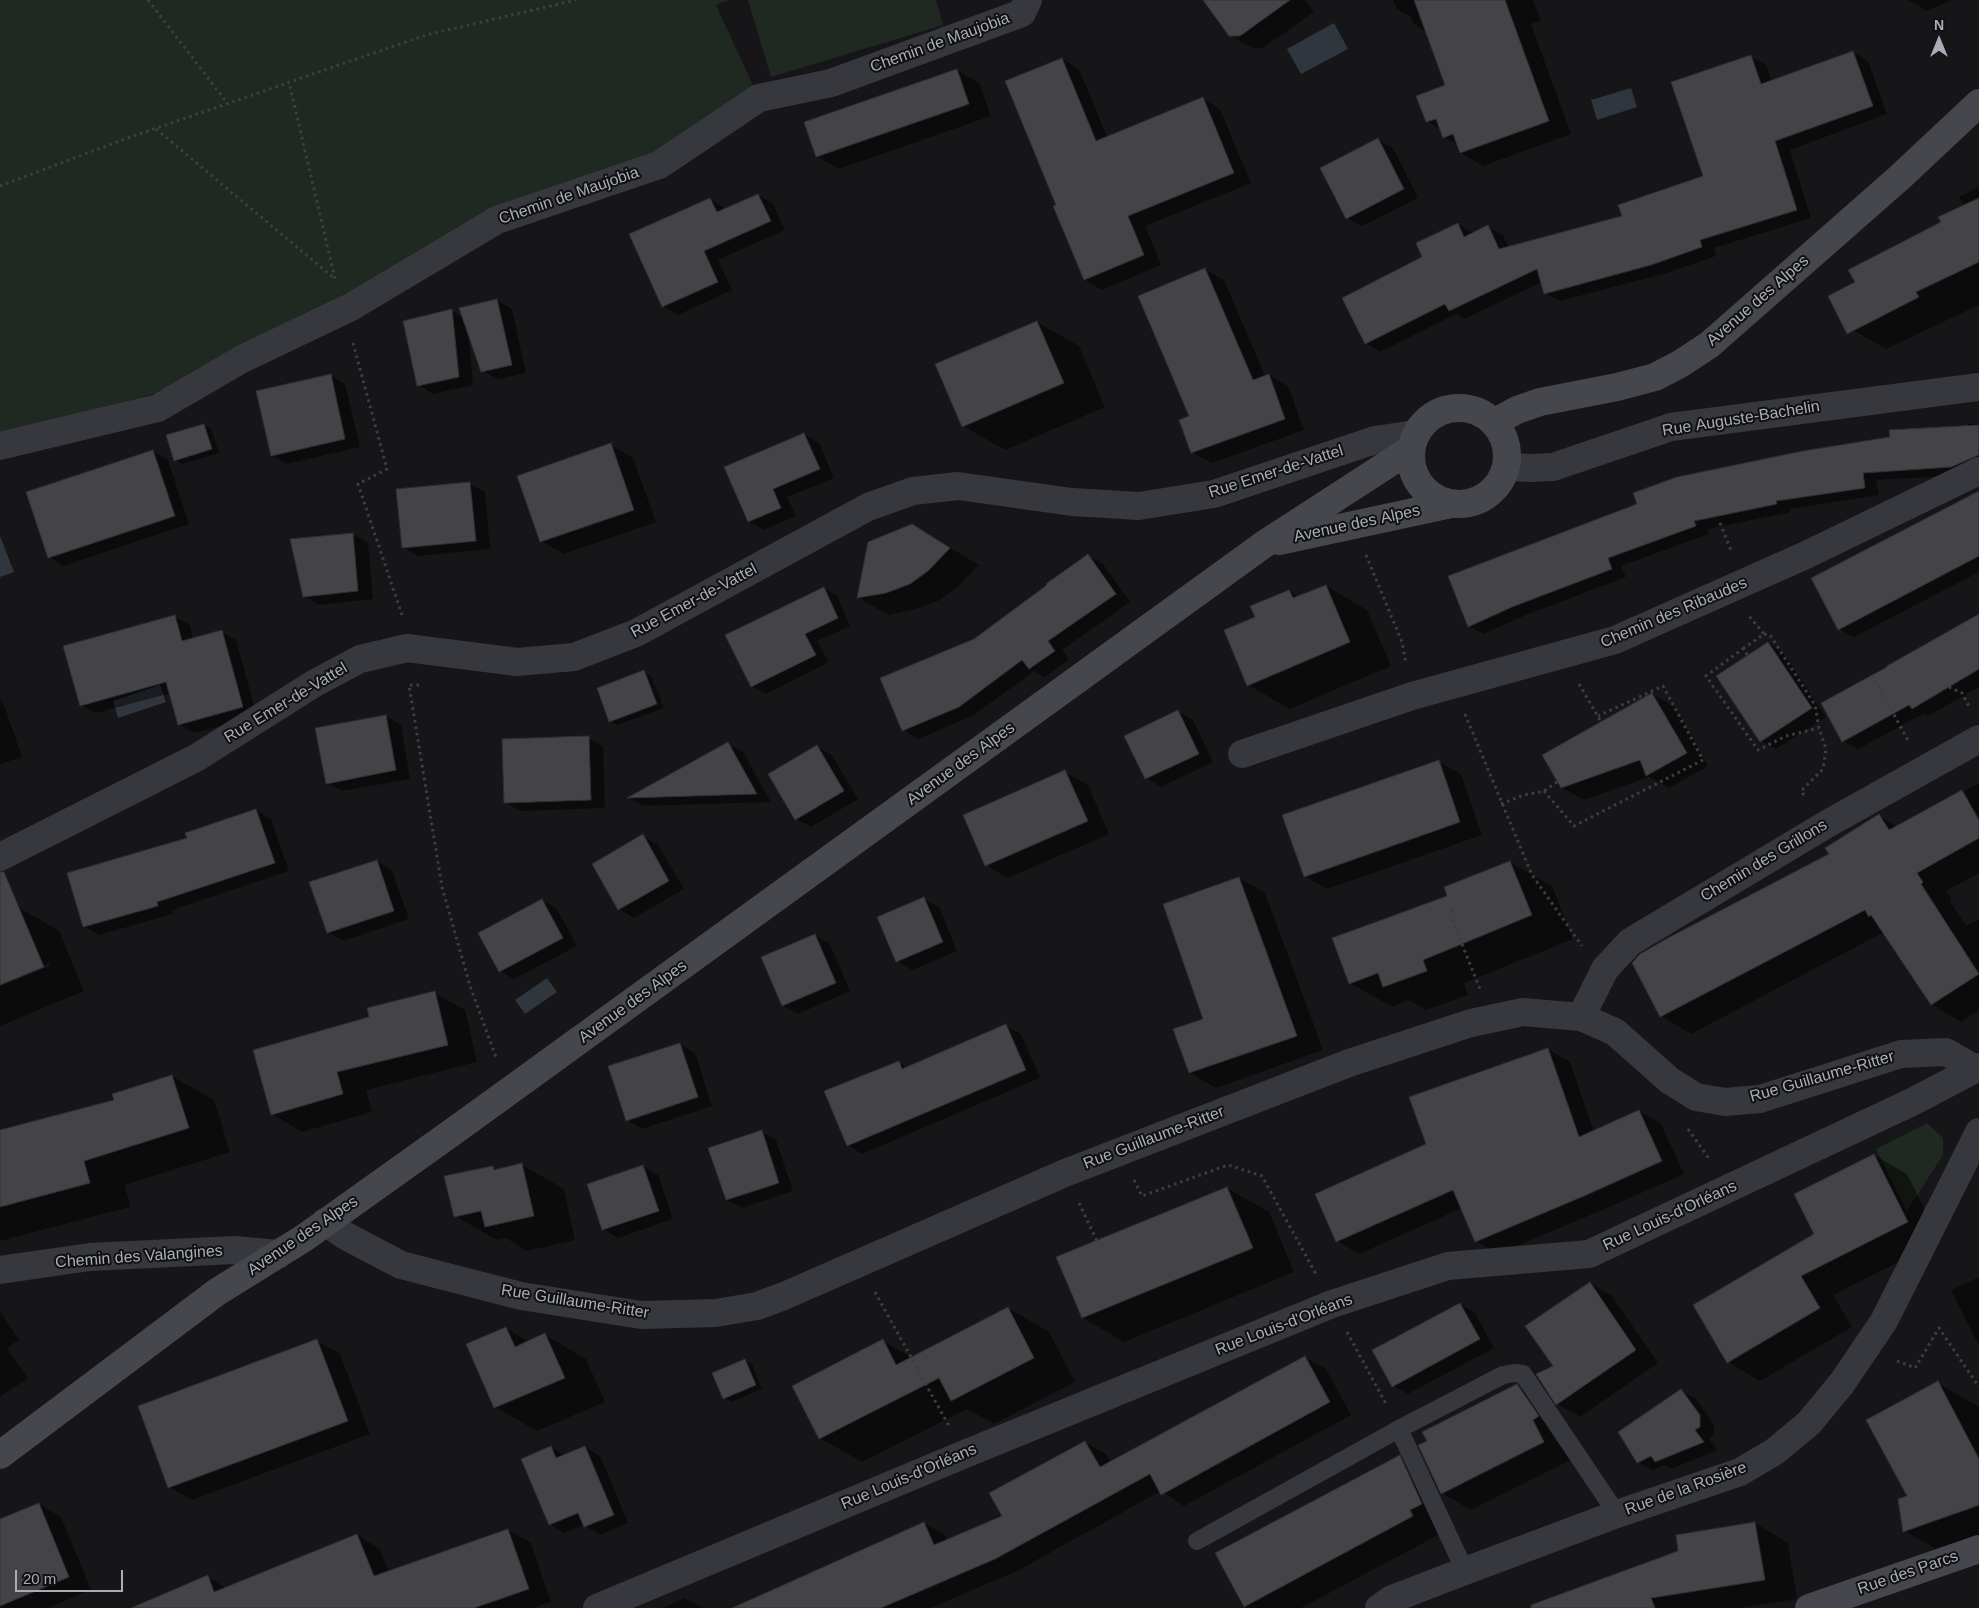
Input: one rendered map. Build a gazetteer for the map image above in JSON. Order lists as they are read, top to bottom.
{
  "streets": {
    "main road": ["Avenue des Alpes", "Rue des Parcs"],
    "street": [
      "Chemin de Maujobia",
      "Rue Auguste-Bachelin",
      "Rue Emer-de-Vattel",
      "Chemin des Ribaudes",
      "Chemin des Grillons",
      "Rue Guillaume-Ritter",
      "Rue Louis-d'Orléans",
      "Chemin des Valangines",
      "Rue de la Rosière"
    ]
  },
  "crossings": [
    ["Avenue des Alpes", "Rue Auguste-Bachelin"],
    ["Avenue des Alpes", "Rue Emer-de-Vattel"],
    ["Avenue des Alpes", "Rue Guillaume-Ritter"],
    ["Avenue des Alpes", "Chemin des Valangines"],
    ["Rue Auguste-Bachelin", "Rue Emer-de-Vattel"],
    ["Chemin des Grillons", "Rue Guillaume-Ritter"],
    ["Rue Guillaume-Ritter", "Rue Louis-d'Orléans"]
  ],
  "scale_bar": "20 m",
  "north": "top"
}
